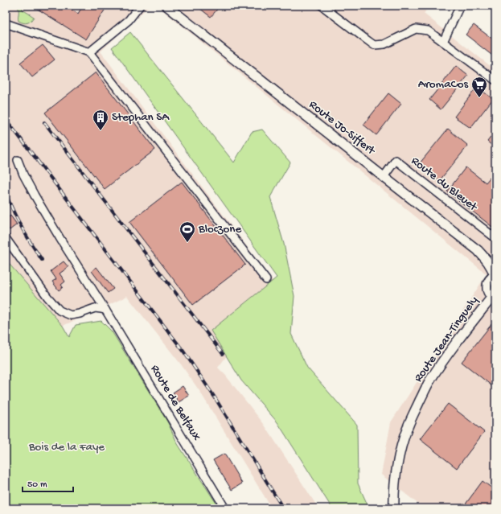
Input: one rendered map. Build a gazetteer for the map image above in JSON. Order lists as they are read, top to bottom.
{
  "streets": {
    "main road": ["Route Jo-Siffert", "Route Jean-Tinguely"],
    "street": ["Route du Bleuet", "Route de Belfaux"]
  },
  "crossings": [
    ["Route Jo-Siffert", "Route du Bleuet"]
  ],
  "parks": ["Bois de la Faye"],
  "places": {
    "supermarket": ["AromaCos"],
    "building": ["Stephan SA"],
    "sports": ["Bloczone"]
  },
  "scale_bar": "50 m"
}
